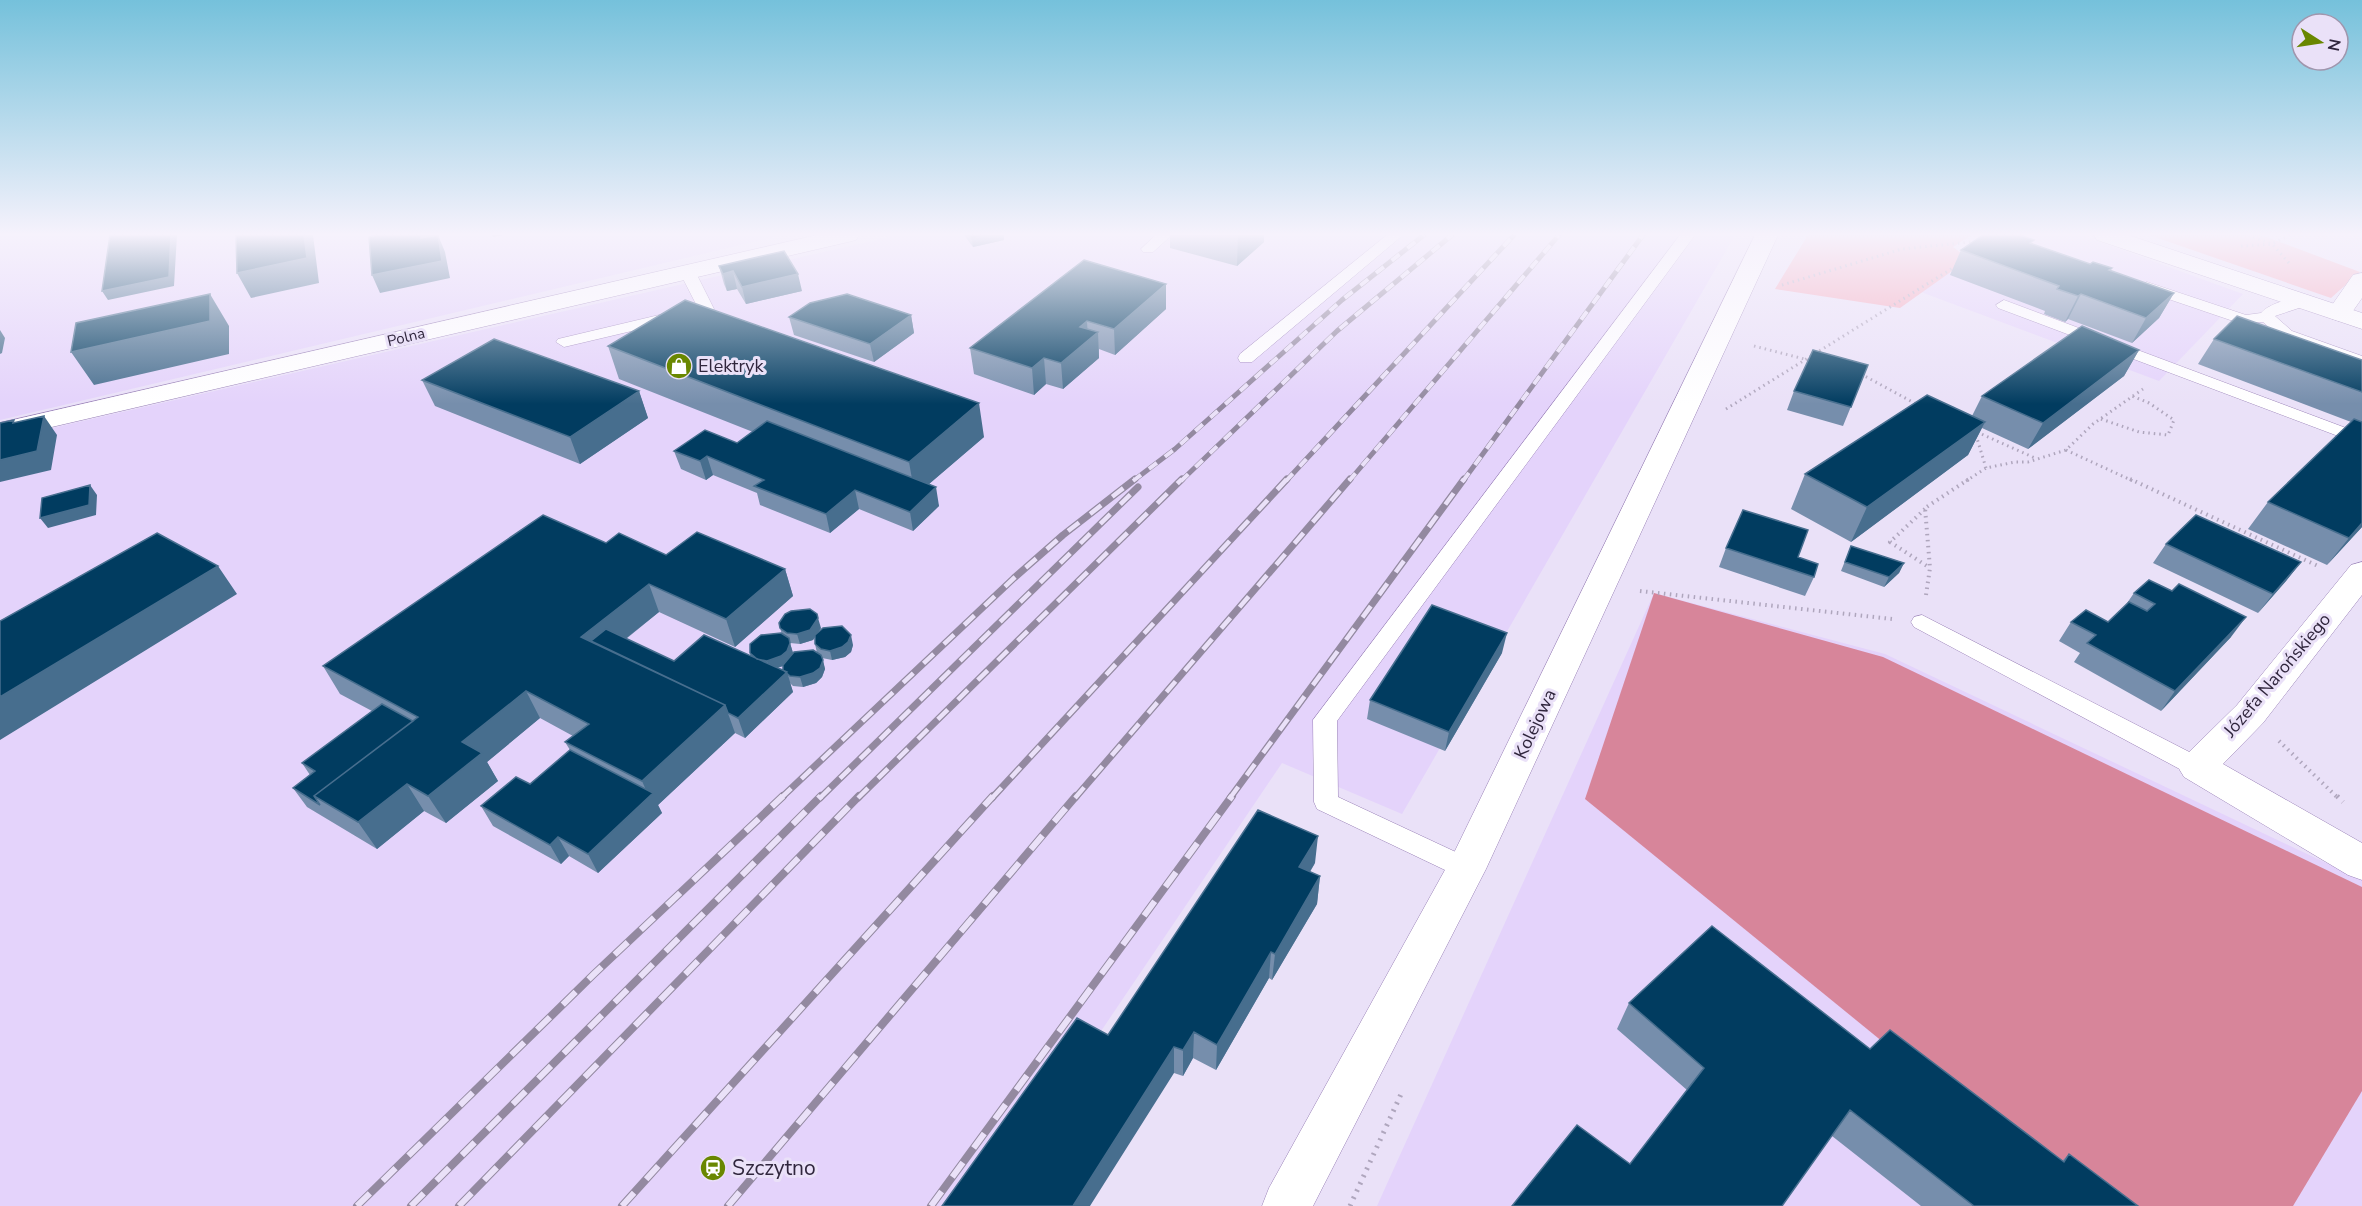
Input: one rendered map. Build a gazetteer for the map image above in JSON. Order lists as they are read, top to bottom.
{
  "streets": {
    "street": ["Polna", "Józefa Narońskiego", "Kolejowa"]
  },
  "places": {
    "shop": ["Elektryk"],
    "station": ["Szczytno"]
  },
  "north": "right"
}
